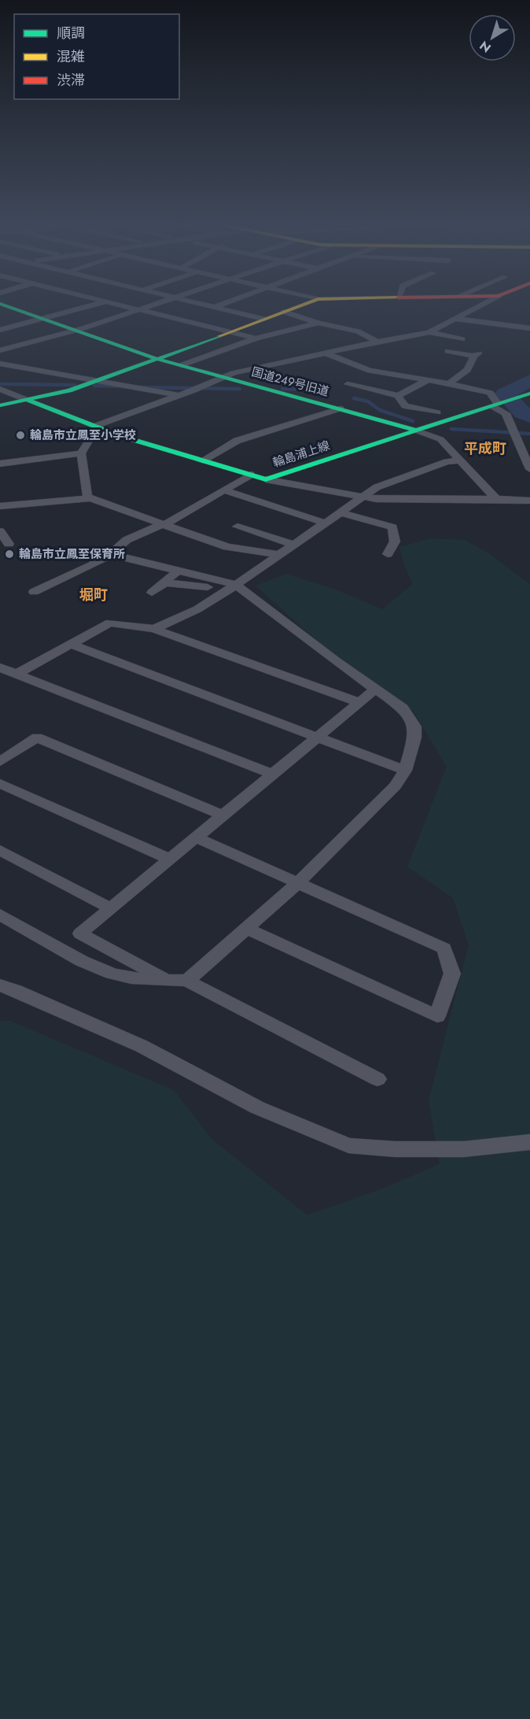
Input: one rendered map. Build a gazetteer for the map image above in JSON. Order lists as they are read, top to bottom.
{
  "streets": {
    "main road": ["国道249号旧道", "輪島浦上線"]
  },
  "crossings": [
    ["国道249号旧道", "輪島浦上線"]
  ],
  "districts": ["平成町", "堀町"],
  "places": ["輪島市立鳳至小学校", "輪島市立鳳至保育所"],
  "legend": ["順調", "混雑", "渋滞"],
  "north": "bottom left"
}
